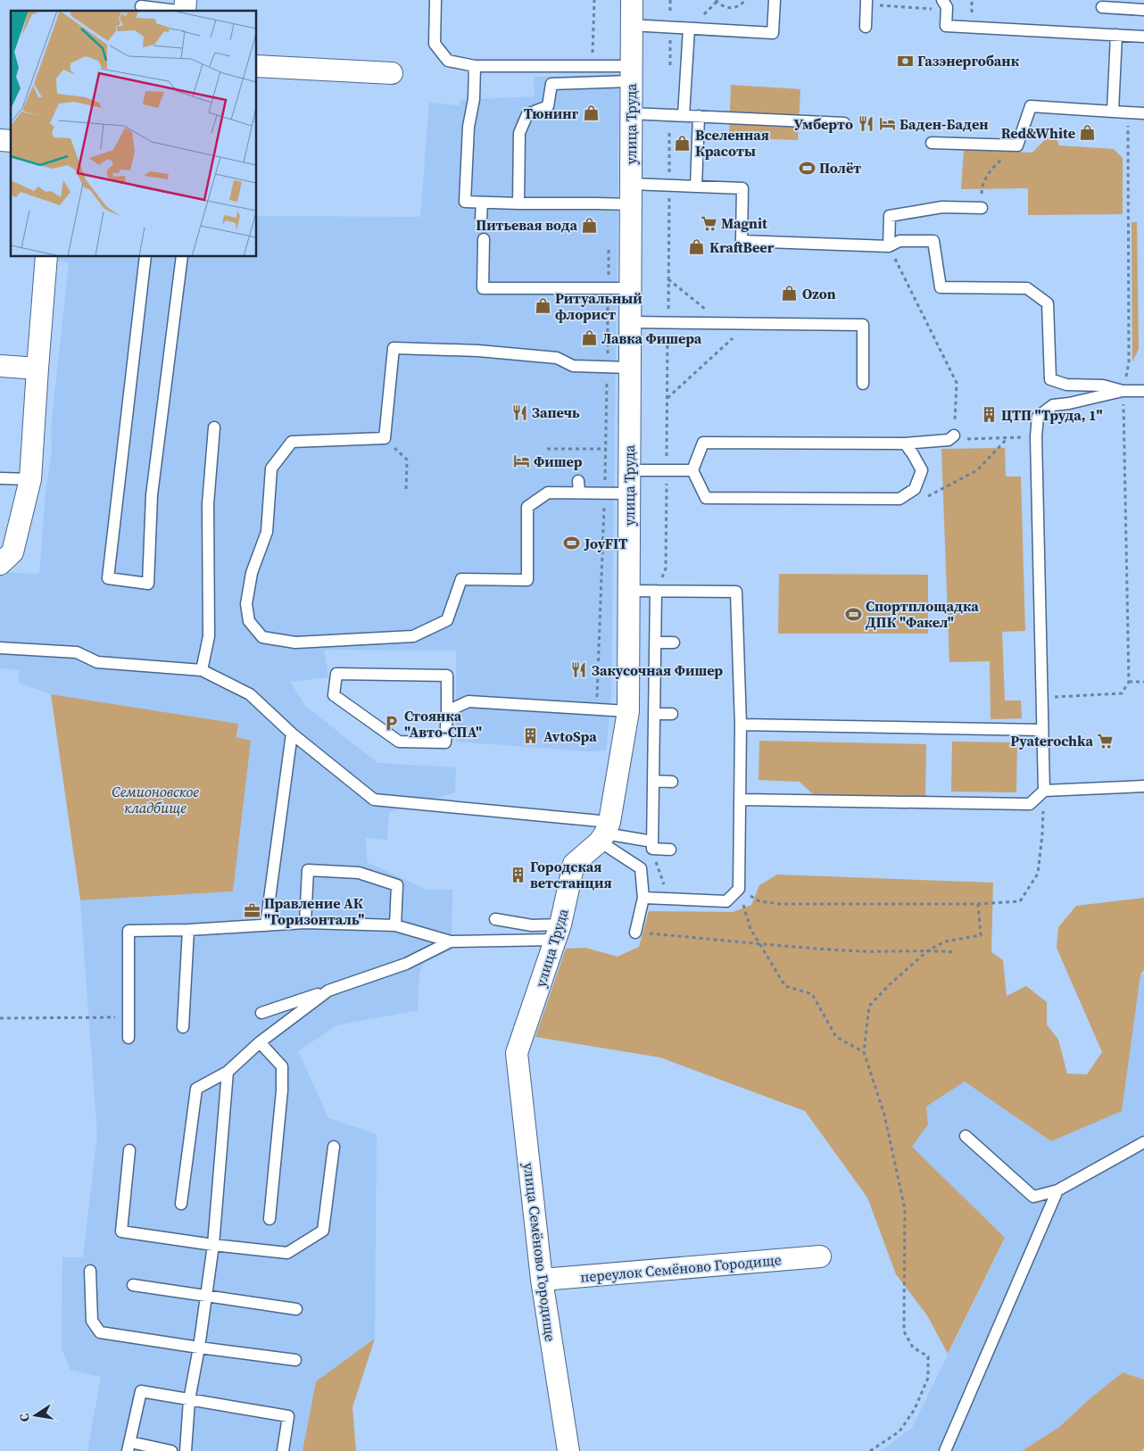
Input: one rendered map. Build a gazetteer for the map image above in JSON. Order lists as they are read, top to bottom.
{
  "streets": {
    "street": ["улица Труда", "улица Семёново Городище", "переулок Семёново Городище"]
  },
  "crossings": [
    ["улица Труда", "улица Семёново Городище"],
    ["улица Семёново Городище", "переулок Семёново Городище"]
  ],
  "parks": ["Семионовское кладбище"],
  "places": {
    "bank": ["Газэнергобанк"],
    "shop": [
      "Тюнинг",
      "Red&White",
      "Вселенная Красоты",
      "Питьевая вода",
      "KraftBeer",
      "Ozon",
      "Ритуальный флорист",
      "Лавка Фишера"
    ],
    "restaurant": ["Умберто", "Запечь", "Закусочная Фишер"],
    "hotel": ["Баден-Баден", "Фишер"],
    "sports": ["Полёт", "JoyFIT", "Спортплощадка ДПК \"Факел\""],
    "supermarket": ["Magnit", "Pyaterochka"],
    "building": ["ЦТП \"Труда, 1\"", "AvtoSpa", "Городская ветстанция"],
    "parking": ["Стоянка \"Авто-СПА\""],
    "office": ["Правление АК \"Горизонталь\""]
  },
  "north": "left"
}
